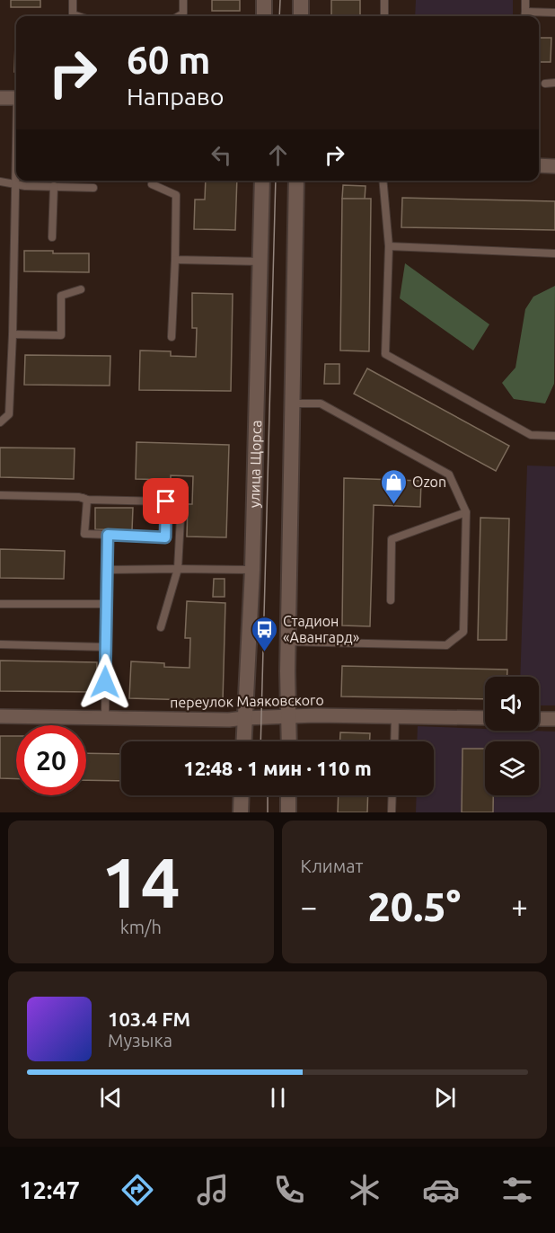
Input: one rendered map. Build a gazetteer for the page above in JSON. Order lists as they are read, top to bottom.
{
  "streets": {
    "main road": ["улица Щорса"],
    "street": ["переулок Маяковского"]
  },
  "crossings": [
    ["улица Щорса", "переулок Маяковского"]
  ],
  "places": {
    "shop": ["Ozon"],
    "bus stop": ["Стадион «Авангард»"]
  },
  "page": {
    "turn": ["60 m", "Направо"],
    "limit": "20",
    "trip": "12:48 · 1 мин · 110 m",
    "tile": [
      ["14", "km/h"],
      "Климат"
    ],
    "heat": ["−", "20.5°", "+"],
    "song": ["103.4 FM", "Музыка"],
    "tabs": "12:47"
  }
}
